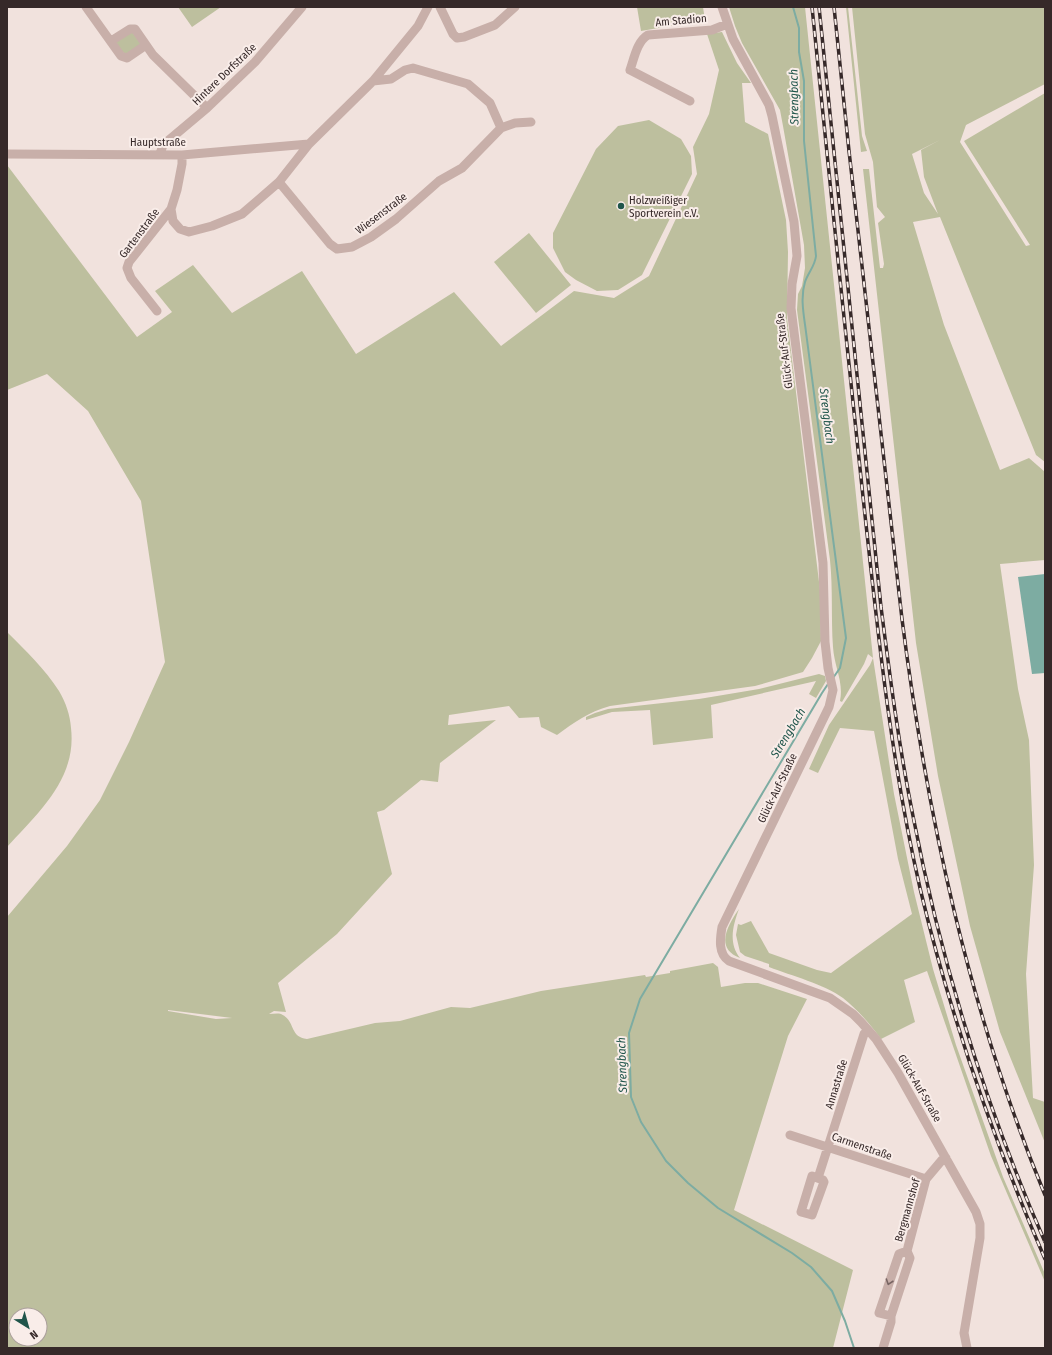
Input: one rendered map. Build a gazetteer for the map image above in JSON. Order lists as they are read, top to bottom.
{
  "streets": {
    "street": [
      "Am Stadion",
      "Hintere Dorfstraße",
      "Hauptstraße",
      "Wiesenstraße",
      "Gartenstraße",
      "Glück-Auf-Straße",
      "Annastraße",
      "Carmenstraße",
      "Bergmannshof"
    ]
  },
  "crossings": [
    ["Am Stadion", "Glück-Auf-Straße"],
    ["Hintere Dorfstraße", "Hauptstraße"],
    ["Hauptstraße", "Gartenstraße"],
    ["Wiesenstraße", "Gartenstraße"],
    ["Glück-Auf-Straße", "Annastraße"],
    ["Glück-Auf-Straße", "Bergmannshof"],
    ["Annastraße", "Carmenstraße"],
    ["Carmenstraße", "Bergmannshof"]
  ],
  "water": ["Strengbach"],
  "places": ["Holzweißiger Sportverein e.V."],
  "north": "bottom right"
}
